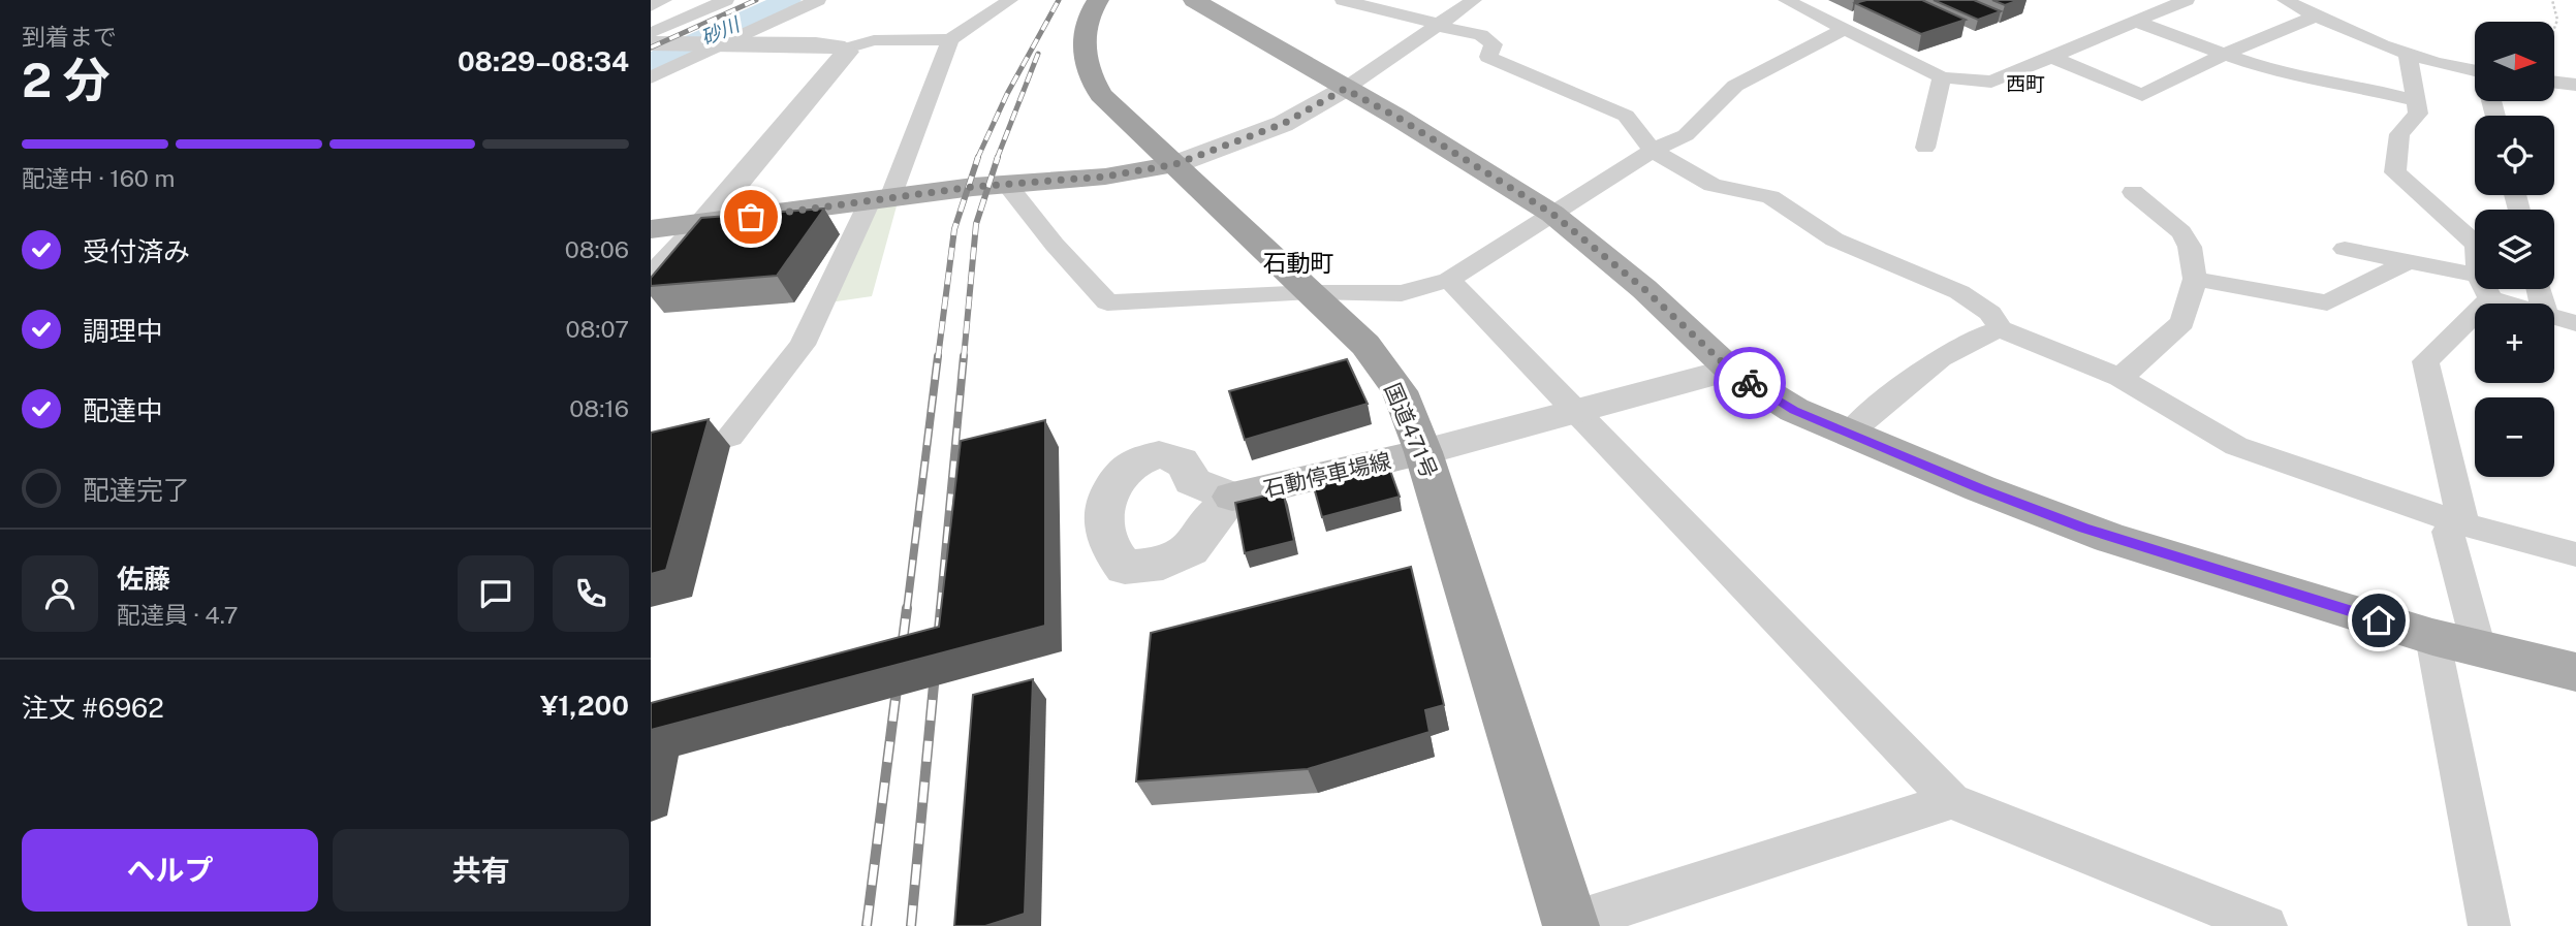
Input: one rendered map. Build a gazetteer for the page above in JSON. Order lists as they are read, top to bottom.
{
  "streets": {
    "highway": ["国道471号"],
    "main road": ["石動停車場線"]
  },
  "crossings": [
    ["国道471号", "石動停車場線"]
  ],
  "districts": ["西町", "石動町"],
  "water": ["砂川"],
  "north": "right",
  "page": {
    "heading": ["2 分", "到着まで", "08:29–08:34"],
    "panel": [
      "佐藤",
      "配達員 · 4.7",
      "注文 #6962",
      "¥1,200"
    ],
    "map_buttons": ["+", "−"],
    "bar": "配達中 · 160 m",
    "list": [
      ["受付済み", "08:06"],
      ["調理中", "08:07"],
      ["配達中", "08:16"],
      "配達完了"
    ],
    "buttons": ["ヘルプ", "共有"]
  }
}
